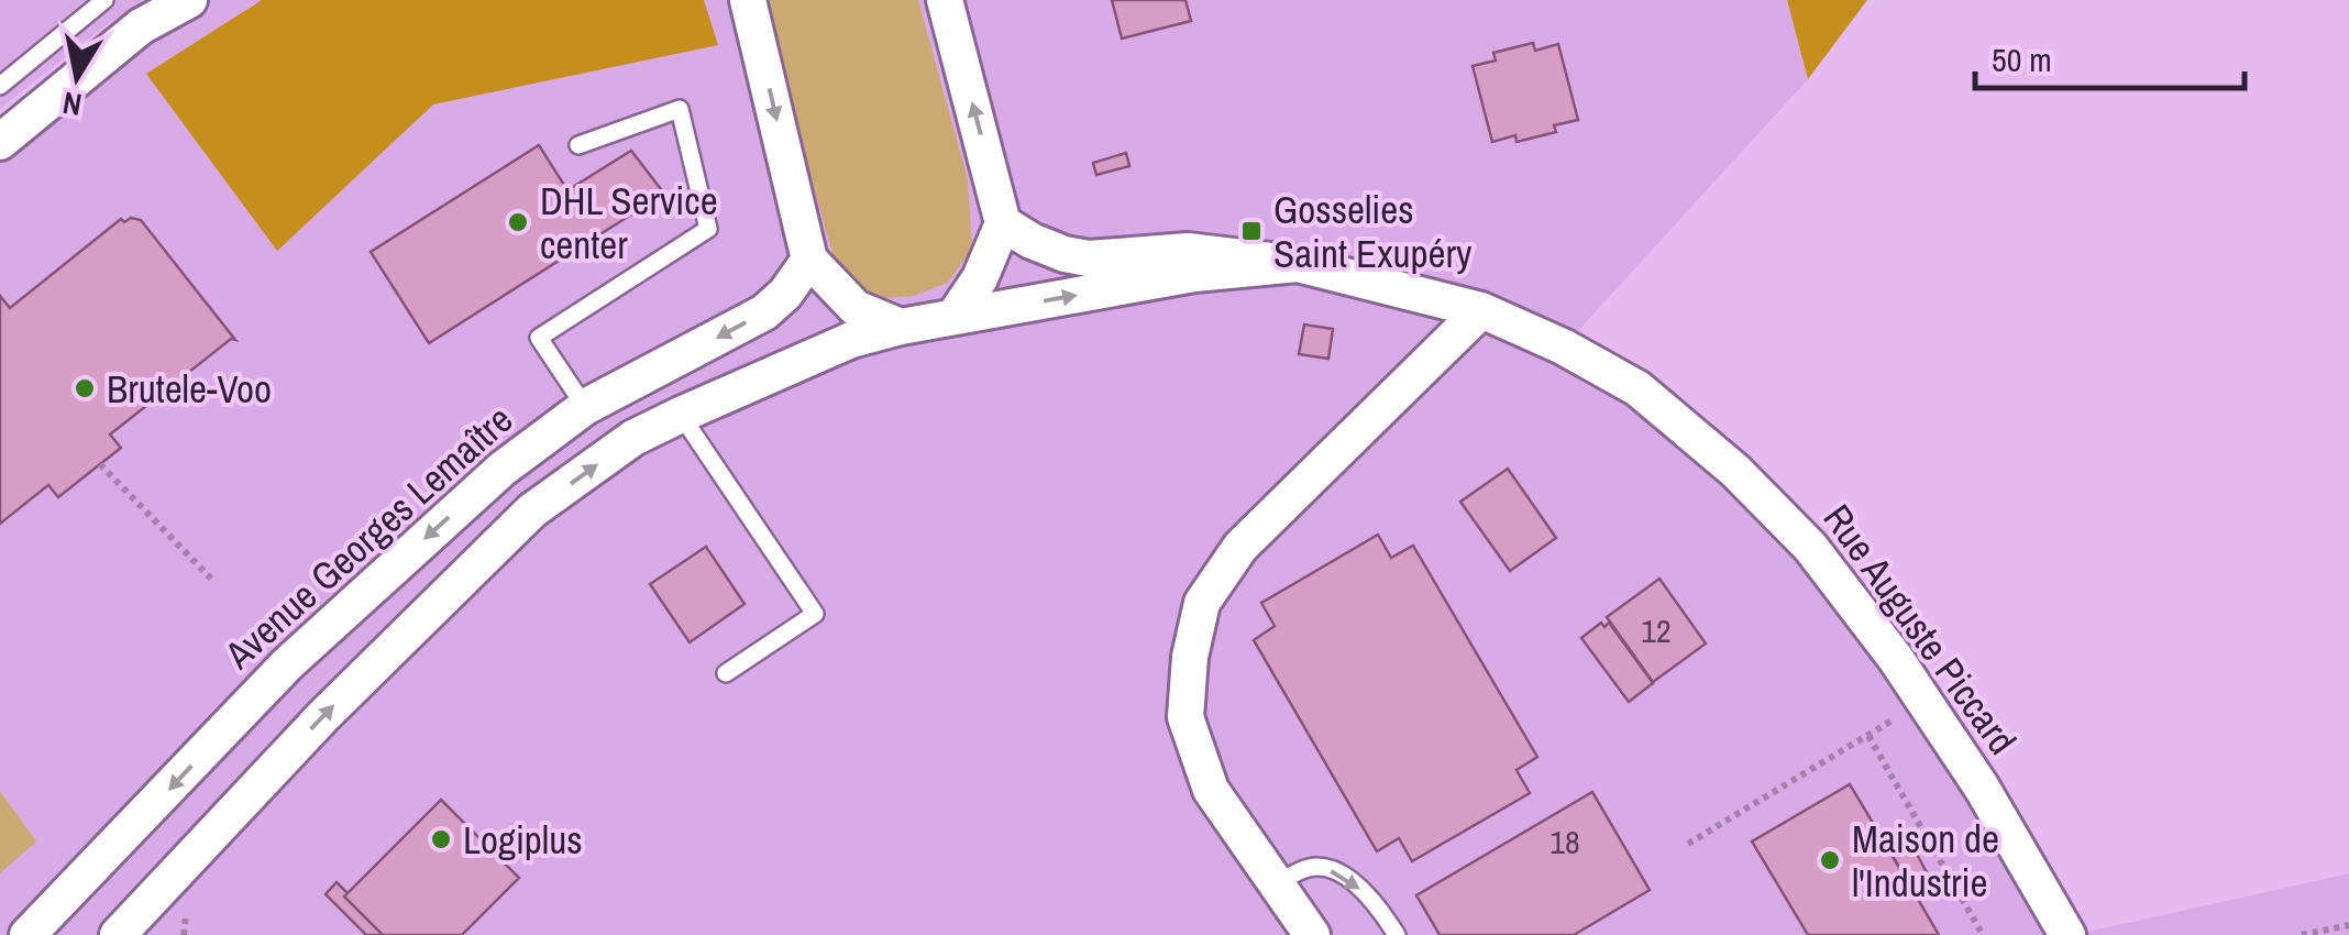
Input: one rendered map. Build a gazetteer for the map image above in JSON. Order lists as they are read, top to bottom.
{
  "streets": {
    "street": ["Avenue Georges Lemaître", "Rue Auguste Piccard"]
  },
  "places": {
    "other": [
      "DHL Service center",
      "Brutele-Voo",
      "Logiplus",
      "Maison de l'Industrie"
    ],
    "transit": ["Gosselies Saint Exupéry"]
  },
  "house_numbers": ["12", "18"],
  "scale_bar": "50 m",
  "north": "bottom"
}
